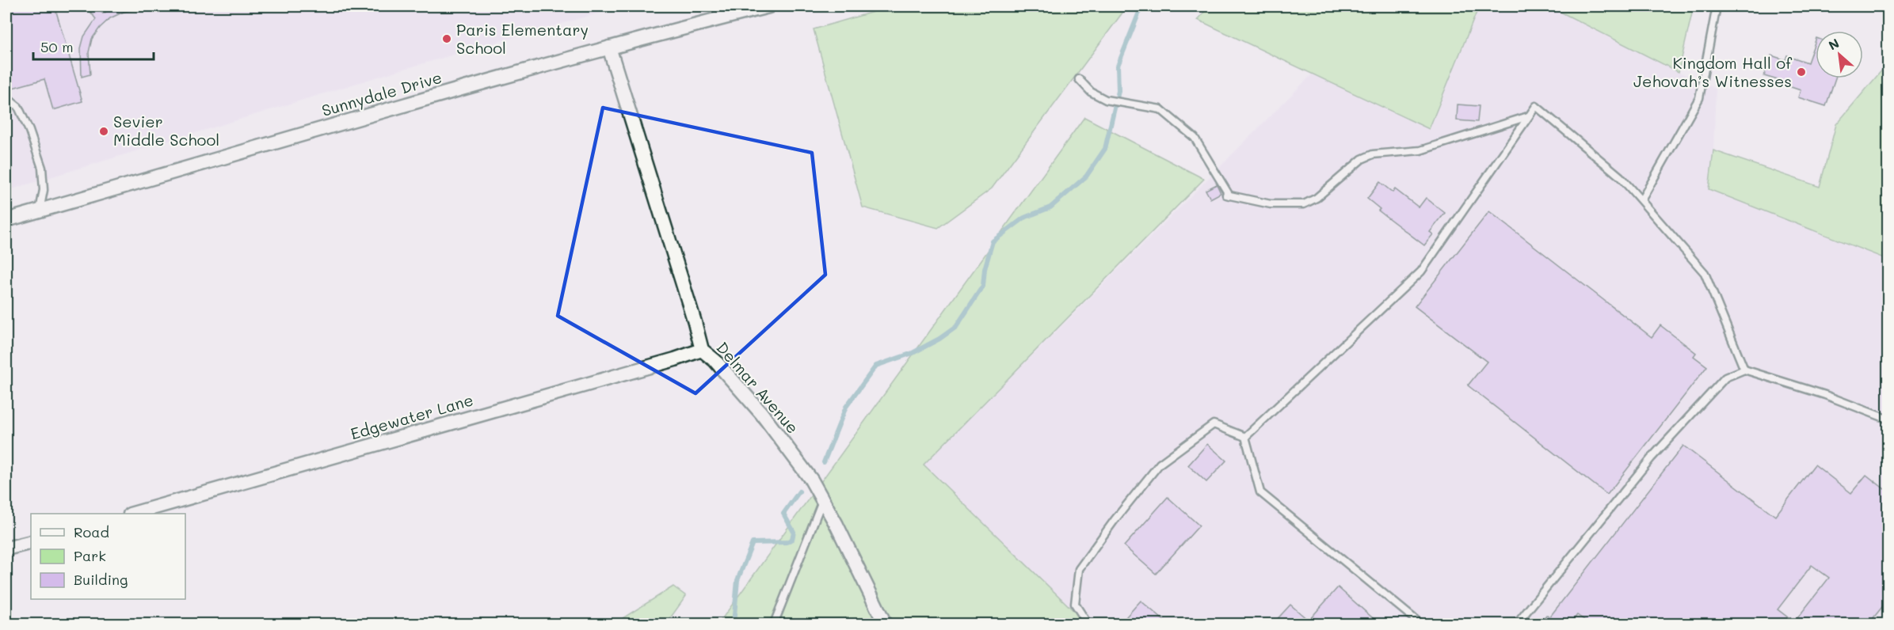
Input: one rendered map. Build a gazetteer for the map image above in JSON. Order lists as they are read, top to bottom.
{
  "streets": {
    "street": ["Sunnydale Drive", "Delmar Avenue", "Edgewater Lane"]
  },
  "crossings": [
    ["Sunnydale Drive", "Delmar Avenue"],
    ["Delmar Avenue", "Edgewater Lane"]
  ],
  "places": ["Paris Elementary School", "Kingdom Hall of Jehovah’s Witnesses", "Sevier Middle School"],
  "legend": ["Road", "Park", "Building"],
  "scale_bar": "50 m",
  "north": "top left"
}
